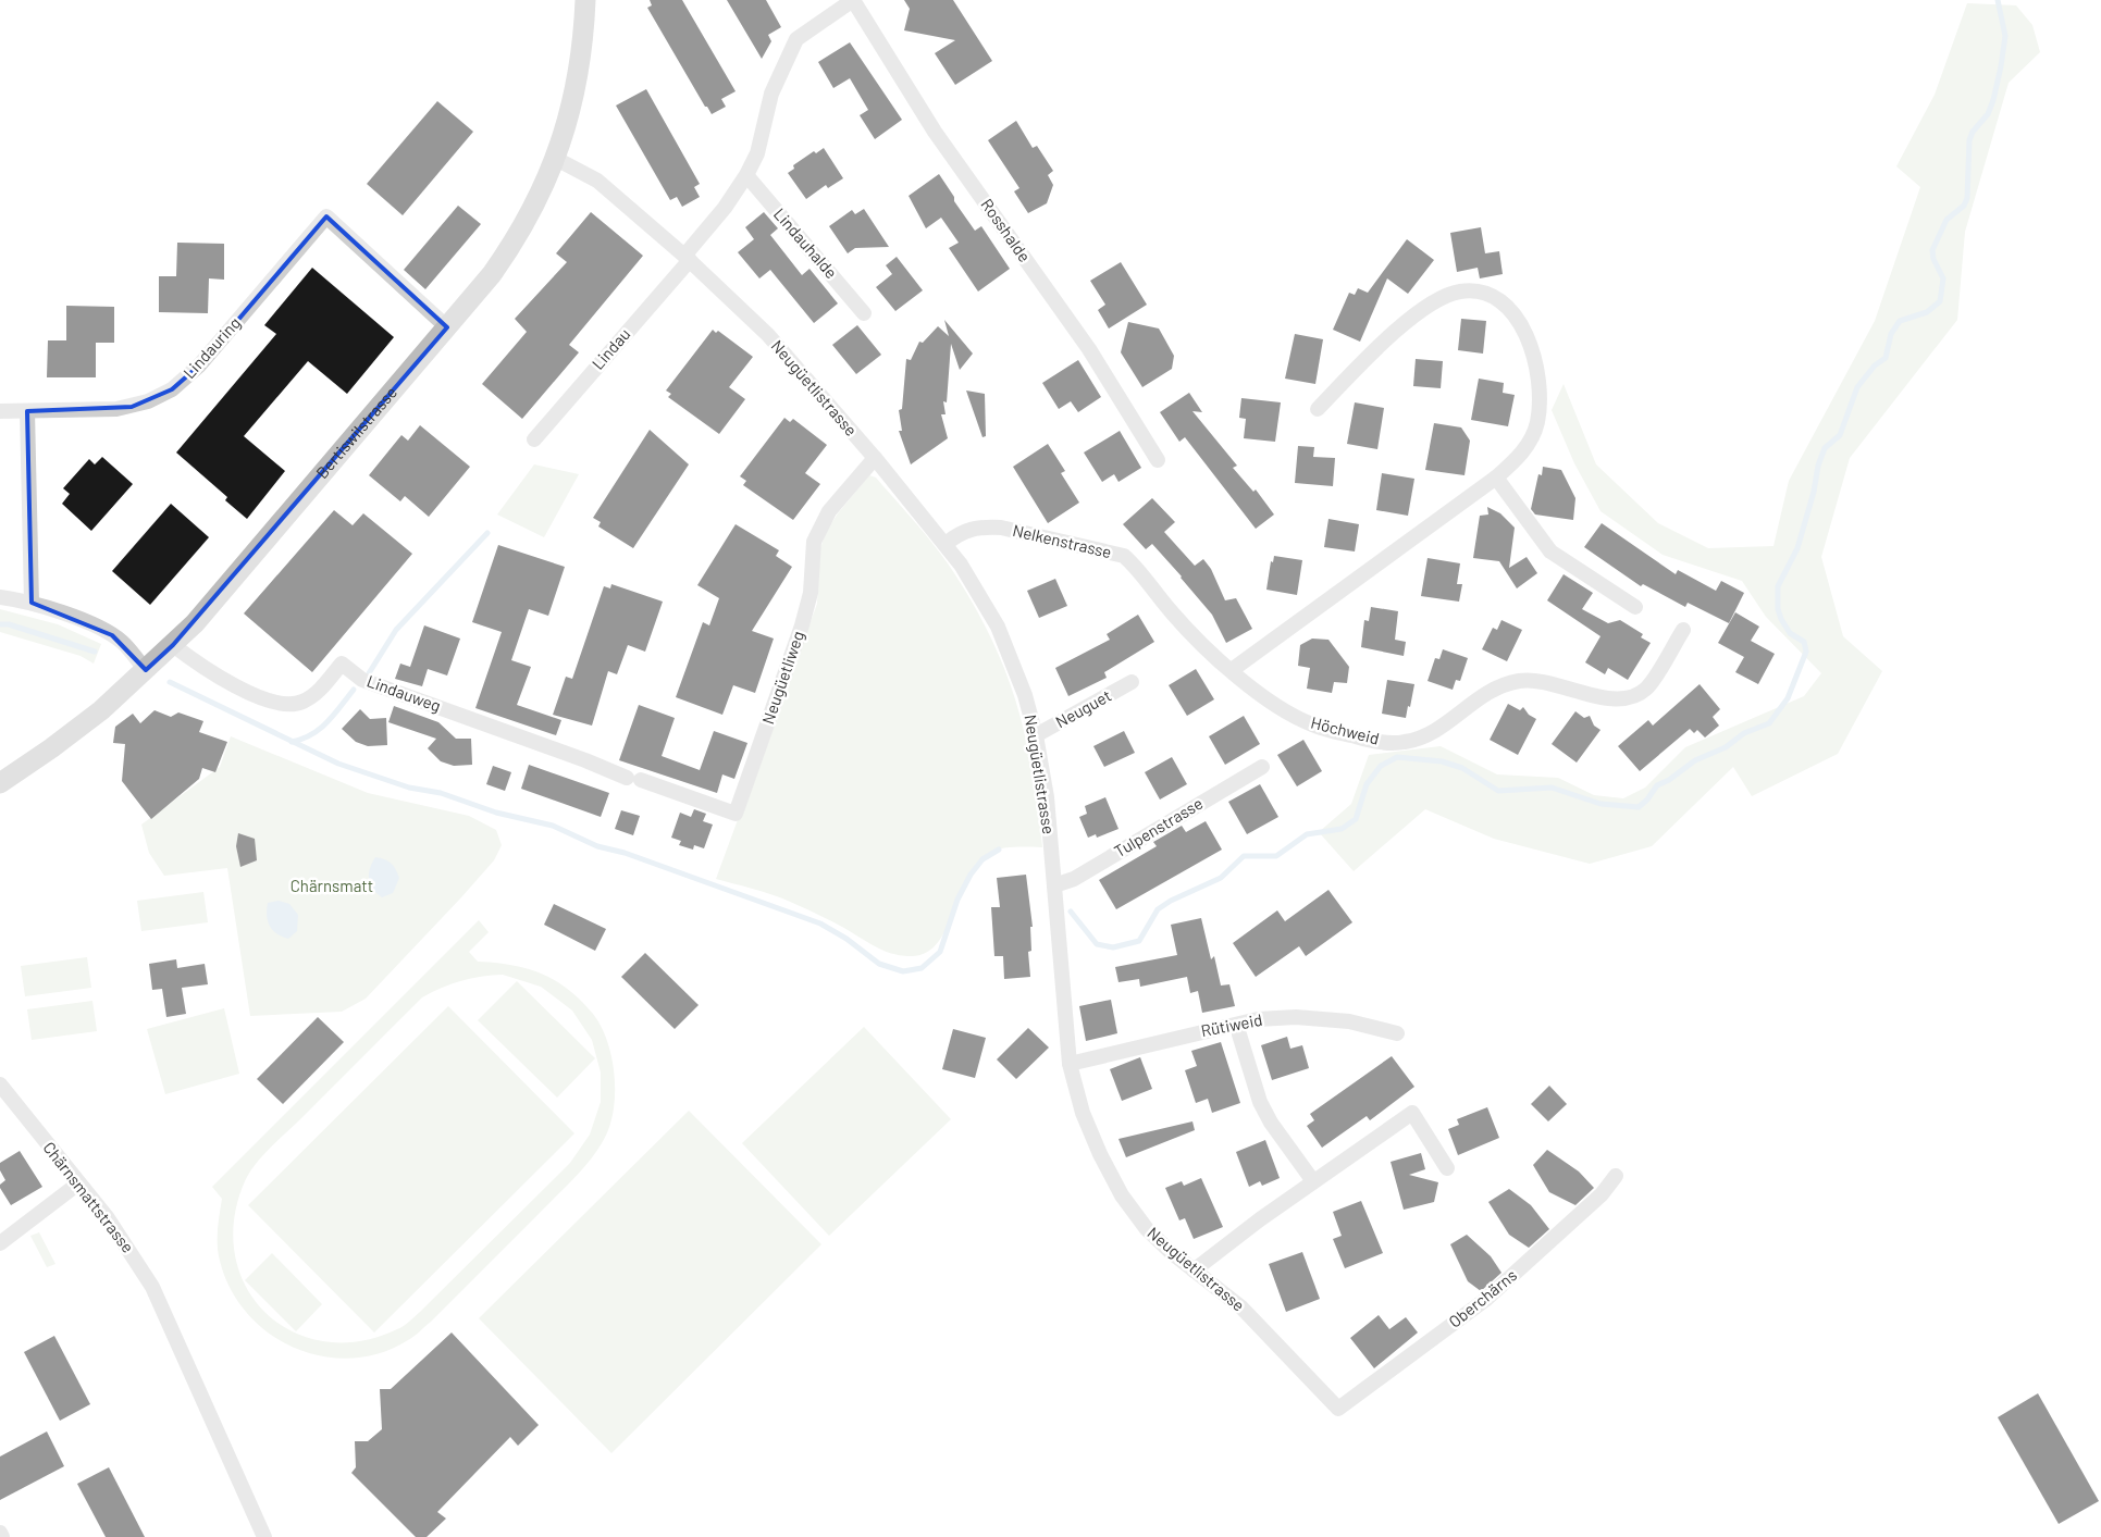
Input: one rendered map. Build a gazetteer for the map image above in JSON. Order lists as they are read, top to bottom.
{
  "streets": {
    "main road": ["Bertiswilstrasse"],
    "street": [
      "Rosshalde",
      "Lindauhalde",
      "Lindauring",
      "Lindau",
      "Neugüetlistrasse",
      "Nelkenstrasse",
      "Neugüetliweg",
      "Lindauweg",
      "Neuguet",
      "Höchweid",
      "Tulpenstrasse",
      "Rütiweid",
      "Chärnsmattstrasse",
      "Oberchärns"
    ]
  },
  "crossings": [
    ["Rosshalde", "Lindauhalde"],
    ["Rosshalde", "Lindau"],
    ["Rosshalde", "Neugüetlistrasse"],
    ["Lindauring", "Bertiswilstrasse"],
    ["Lindau", "Neugüetlistrasse"],
    ["Neugüetlistrasse", "Bertiswilstrasse"],
    ["Neugüetlistrasse", "Nelkenstrasse"],
    ["Neugüetlistrasse", "Neugüetliweg"],
    ["Neugüetlistrasse", "Neuguet"],
    ["Neugüetlistrasse", "Tulpenstrasse"],
    ["Neugüetlistrasse", "Rütiweid"],
    ["Neugüetlistrasse", "Oberchärns"],
    ["Bertiswilstrasse", "Lindauweg"],
    ["Nelkenstrasse", "Höchweid"],
    ["Neugüetliweg", "Lindauweg"]
  ],
  "parks": ["Chärnsmatt"]
}
